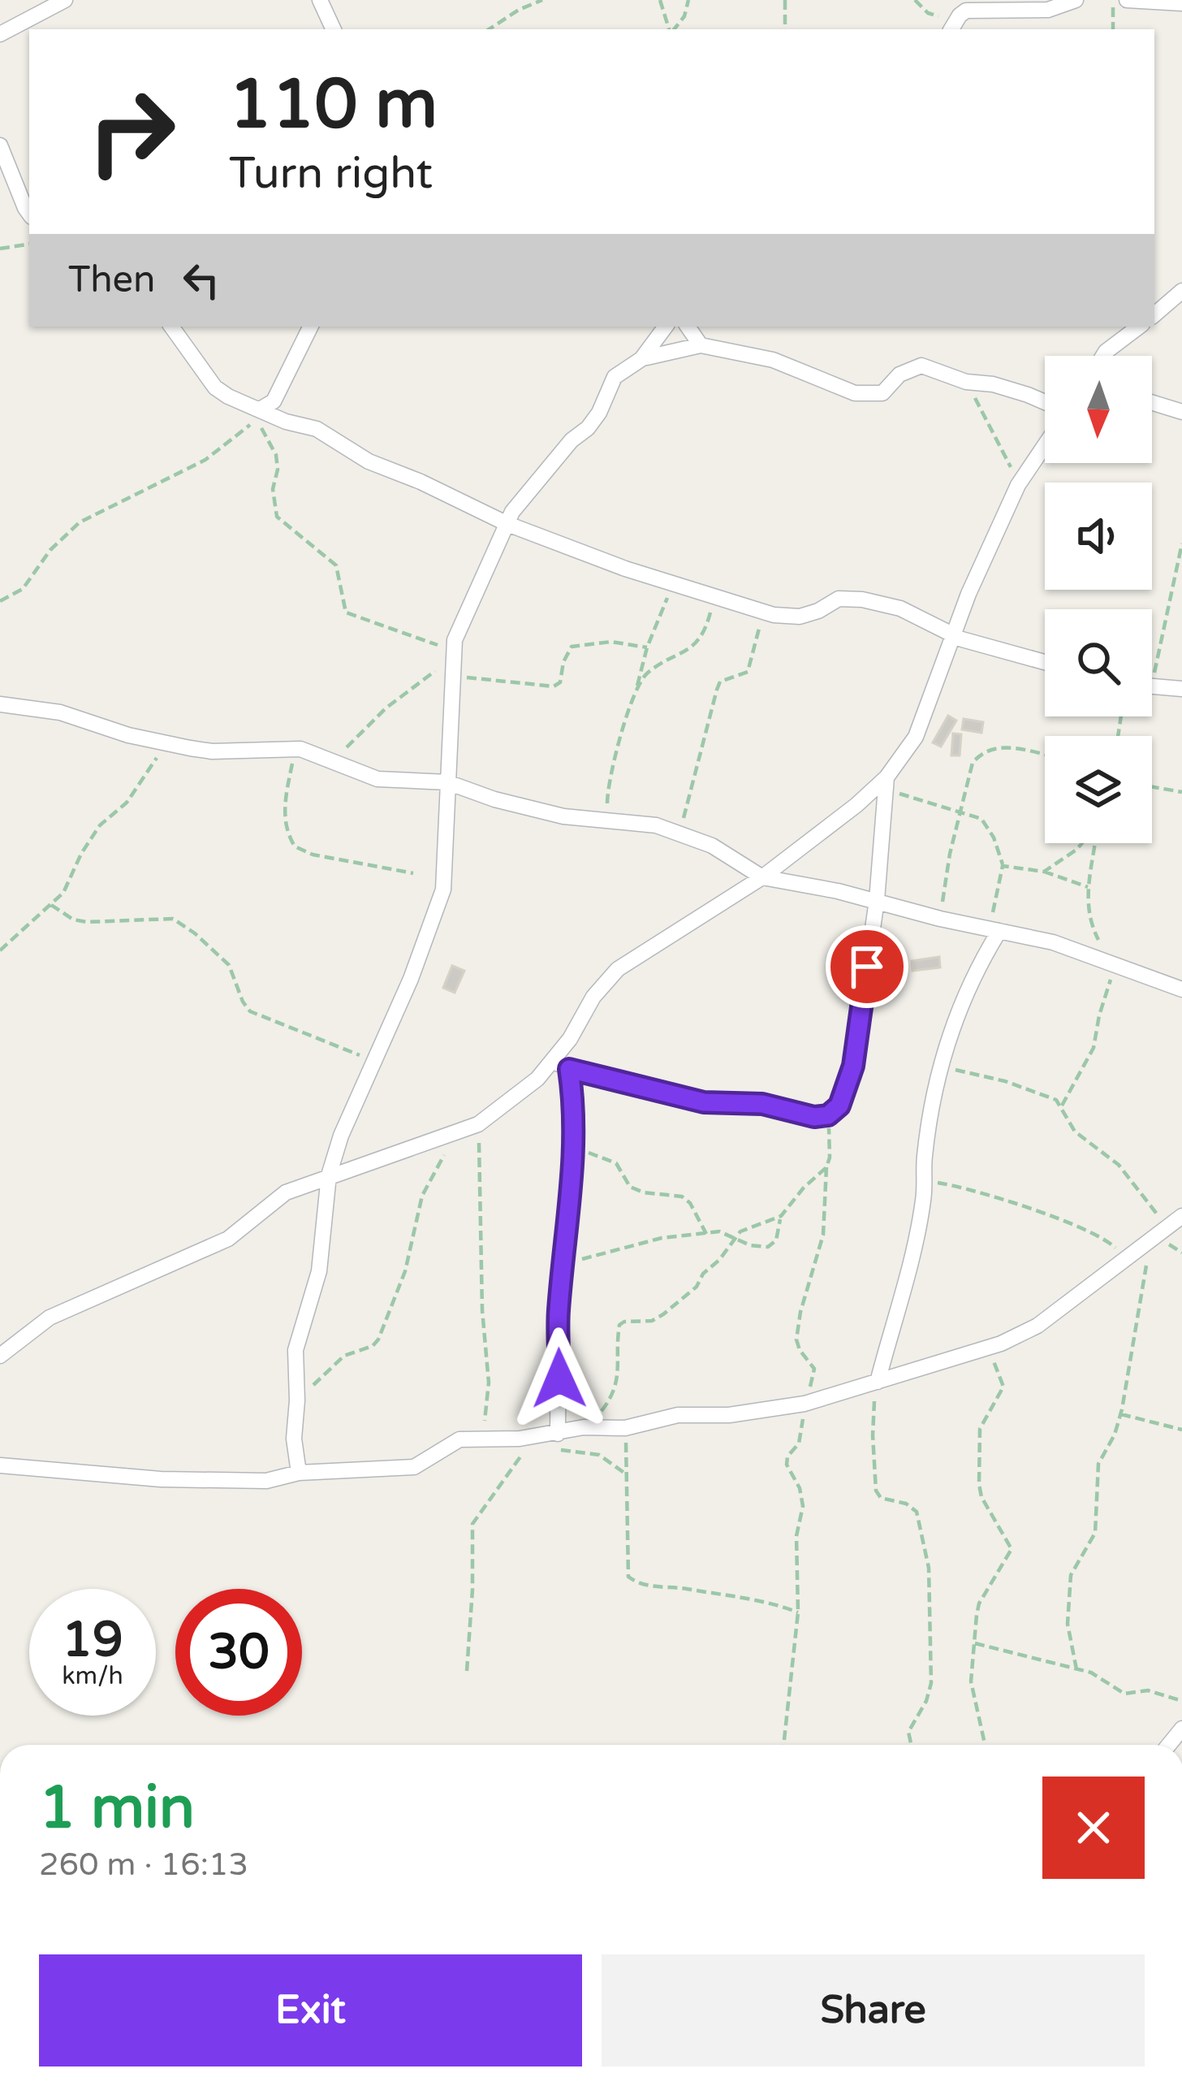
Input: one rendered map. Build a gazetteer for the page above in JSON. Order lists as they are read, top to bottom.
{
  "north": "bottom",
  "page": {
    "turn": ["110 m", "Turn right"],
    "then": "Then",
    "speed": "19 km/h",
    "limit": "30",
    "heading": ["1 min", "260 m · 16:13"],
    "buttons": ["Exit", "Share"]
  }
}
